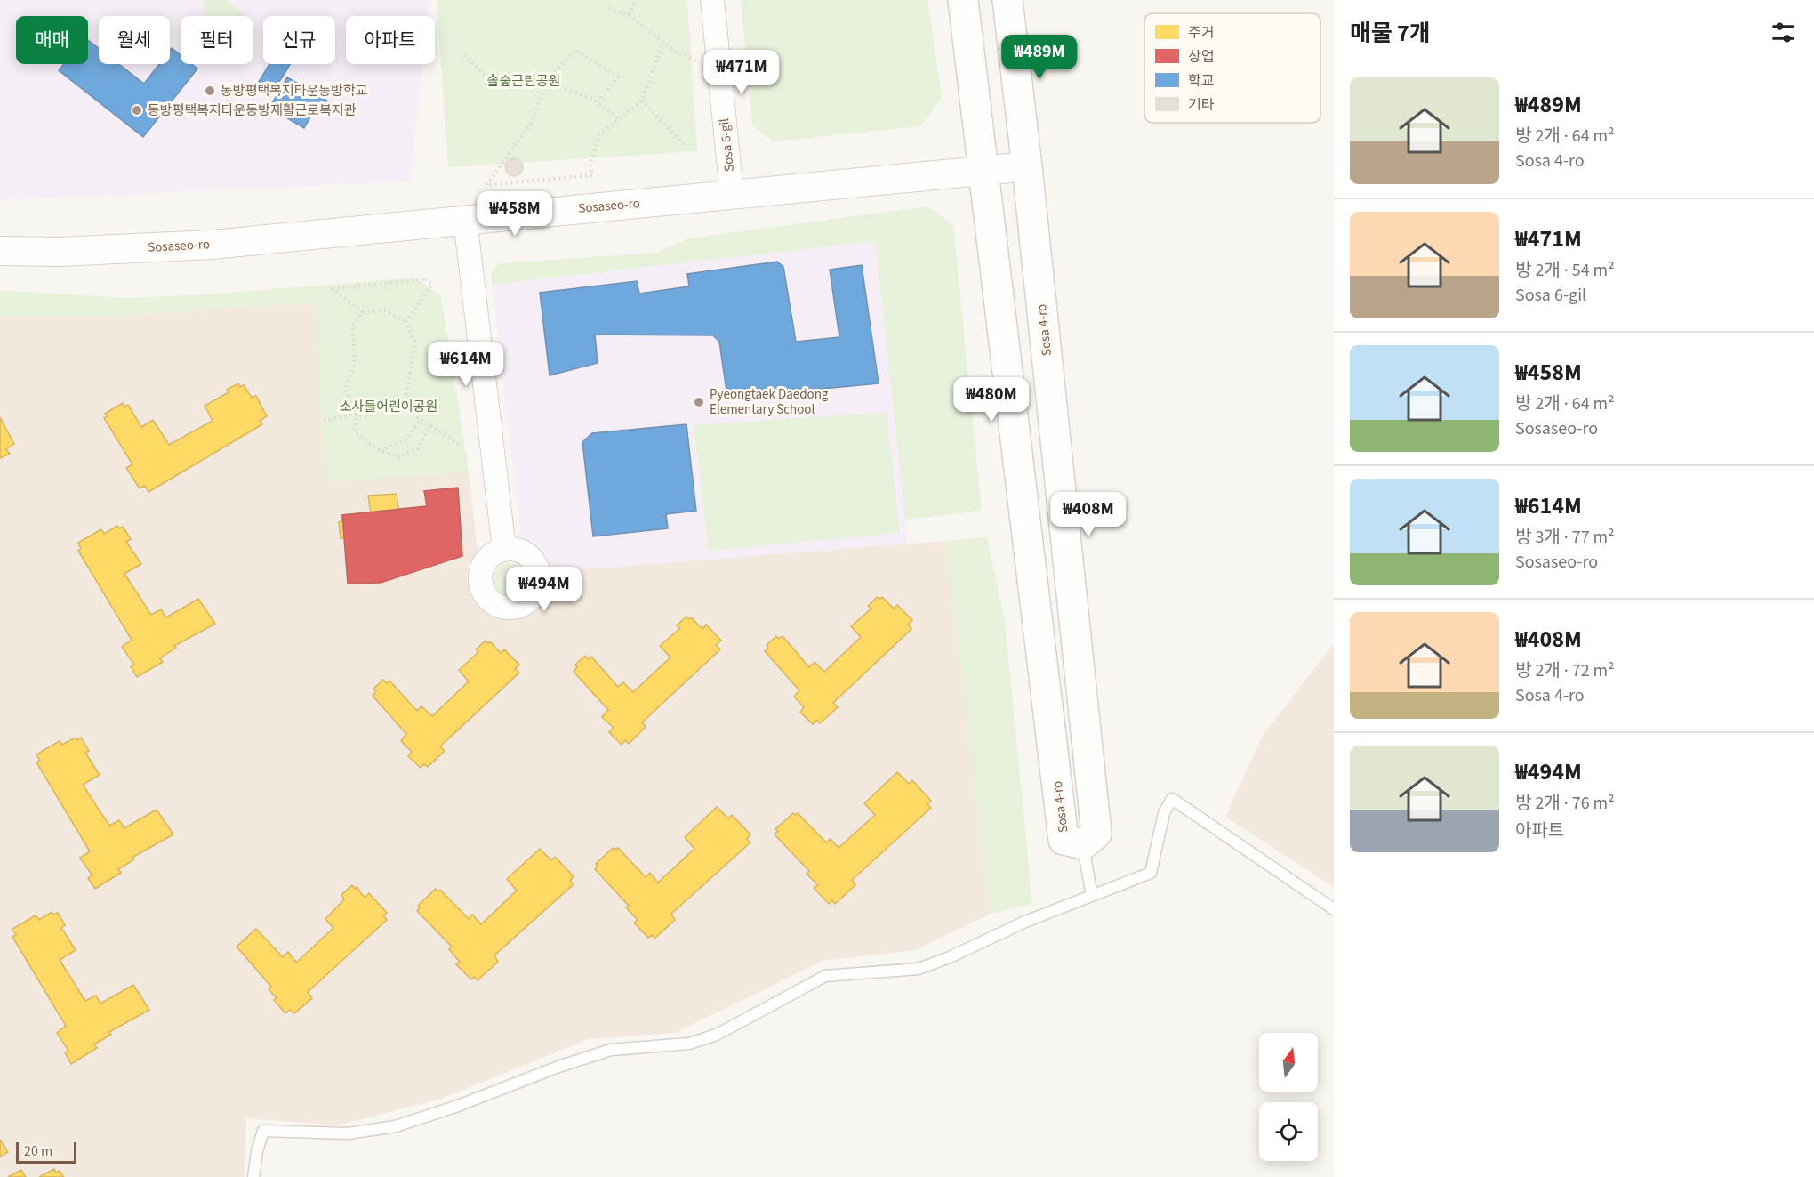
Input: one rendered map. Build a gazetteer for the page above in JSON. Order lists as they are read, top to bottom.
{
  "streets": {
    "main road": ["Sosa 4-ro"],
    "street": ["Sosa 6-gil", "Sosaseo-ro"]
  },
  "crossings": [
    ["Sosa 6-gil", "Sosaseo-ro"],
    ["Sosaseo-ro", "Sosa 4-ro"]
  ],
  "parks": ["솔숲근린공원", "소사들어린이공원"],
  "places": ["동방평택복지타운동방학교", "동방평택복지타운동방재활근로복지관", "Pyeongtaek Daedong Elementary School"],
  "legend": [
    "주거",
    "상업",
    "학교",
    "기타"
  ],
  "scale_bar": "20 m",
  "north": "top",
  "page": {
    "heading": "매물 7개",
    "chip": [
      "매매",
      "월세",
      "필터",
      "신규",
      "아파트"
    ],
    "price": [
      "₩489M",
      "₩471M",
      "₩458M",
      "₩614M",
      "₩480M",
      "₩408M",
      "₩494M"
    ],
    "list": [
      {
        "name": "₩489M",
        "note": "방 2개 · 64 m² · Sosa 4-ro"
      },
      {
        "name": "₩471M",
        "note": "방 2개 · 54 m² · Sosa 6-gil"
      },
      {
        "name": "₩458M",
        "note": "방 2개 · 64 m² · Sosaseo-ro"
      },
      {
        "name": "₩614M",
        "note": "방 3개 · 77 m² · Sosaseo-ro"
      },
      {
        "name": "₩408M",
        "note": "방 2개 · 72 m² · Sosa 4-ro"
      },
      {
        "name": "₩494M",
        "note": "방 2개 · 76 m² · 아파트"
      }
    ],
    "scale": "20 m"
  }
}
